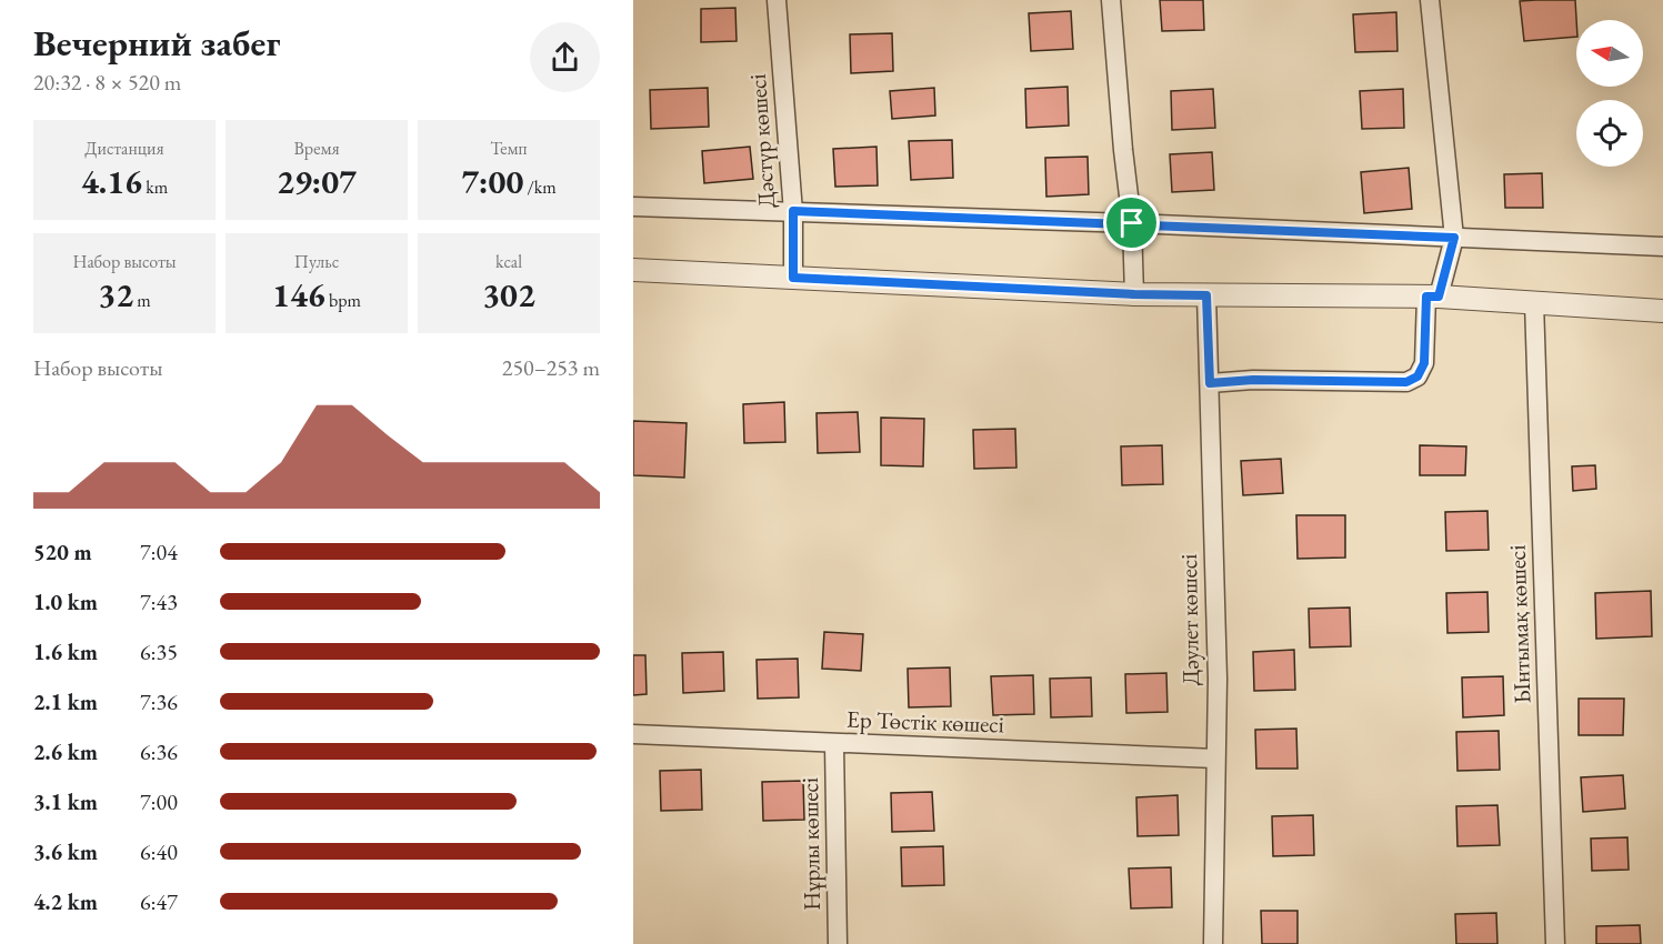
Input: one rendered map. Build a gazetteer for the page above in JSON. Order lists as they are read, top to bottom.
{
  "streets": {
    "street": [
      "Дәстүр көшесі",
      "Дәулет көшесі",
      "Ынтымақ көшесі",
      "Ер Төстік көшесі",
      "Нұрлы көшесі"
    ]
  },
  "crossings": [
    ["Дәулет көшесі", "Ер Төстік көшесі"],
    ["Ер Төстік көшесі", "Нұрлы көшесі"]
  ],
  "north": "left",
  "page": {
    "heading": ["Вечерний забег", "20:32 · 8 × 520 m"],
    "stats": [
      ["Дистанция", "4.16 km"],
      ["Время", "29:07"],
      ["Темп", "7:00 /km"],
      ["Набор высоты", "32 m"],
      ["Пульс", "146 bpm"],
      ["kcal", "302"]
    ],
    "chart": ["Набор высоты", "250–253 m"],
    "list": [
      {
        "name": "520 m",
        "note": "7:04"
      },
      {
        "name": "1.0 km",
        "note": "7:43"
      },
      {
        "name": "1.6 km",
        "note": "6:35"
      },
      {
        "name": "2.1 km",
        "note": "7:36"
      },
      {
        "name": "2.6 km",
        "note": "6:36"
      },
      {
        "name": "3.1 km",
        "note": "7:00"
      },
      {
        "name": "3.6 km",
        "note": "6:40"
      },
      {
        "name": "4.2 km",
        "note": "6:47"
      }
    ]
  }
}
